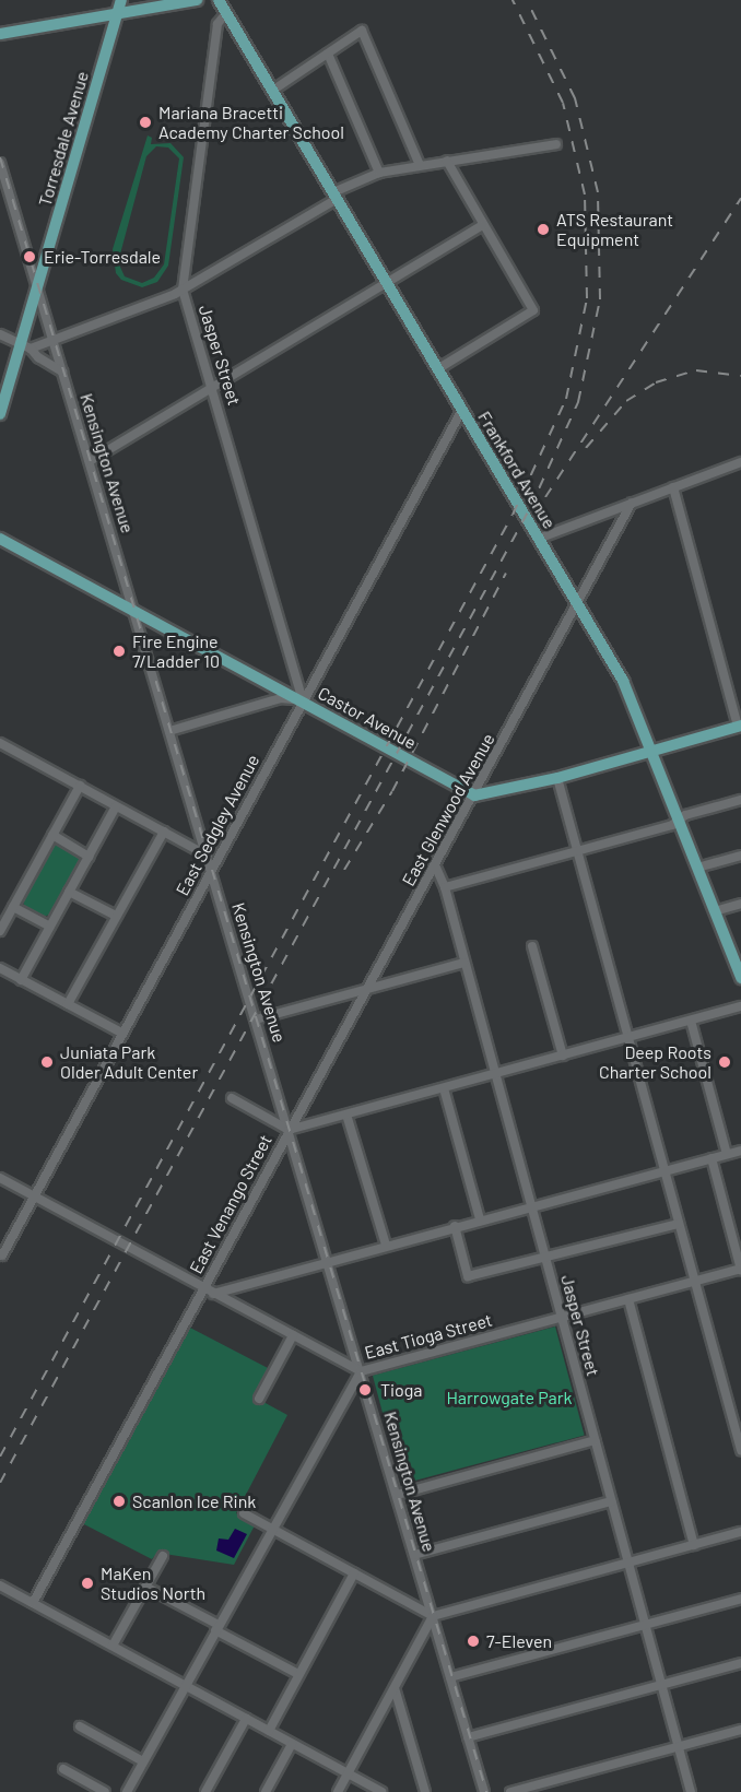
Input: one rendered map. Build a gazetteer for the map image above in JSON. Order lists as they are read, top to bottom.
{
  "streets": {
    "main road": ["Torresdale Avenue", "Frankford Avenue", "Castor Avenue"],
    "street": [
      "Jasper Street",
      "Kensington Avenue",
      "East Glenwood Avenue",
      "East Sedgley Avenue",
      "East Venango Street",
      "East Tioga Street"
    ]
  },
  "crossings": [
    ["Torresdale Avenue", "Kensington Avenue"],
    ["Jasper Street", "Frankford Avenue"],
    ["Jasper Street", "Castor Avenue"],
    ["Jasper Street", "East Glenwood Avenue"],
    ["Jasper Street", "East Sedgley Avenue"],
    ["Jasper Street", "East Venango Street"],
    ["Jasper Street", "East Tioga Street"],
    ["Kensington Avenue", "Castor Avenue"],
    ["Kensington Avenue", "East Glenwood Avenue"],
    ["Kensington Avenue", "East Sedgley Avenue"],
    ["Kensington Avenue", "East Venango Street"],
    ["Kensington Avenue", "East Tioga Street"],
    ["Frankford Avenue", "East Glenwood Avenue"],
    ["Frankford Avenue", "East Sedgley Avenue"],
    ["Castor Avenue", "East Glenwood Avenue"],
    ["Castor Avenue", "East Sedgley Avenue"],
    ["East Glenwood Avenue", "East Venango Street"]
  ],
  "parks": ["Harrowgate Park"],
  "places": [
    "Mariana Bracetti Academy Charter School",
    "ATS Restaurant Equipment",
    "Erie-Torresdale",
    "Fire Engine 7/Ladder 10",
    "Juniata Park Older Adult Center",
    "Deep Roots Charter School",
    "Tioga",
    "Scanlon Ice Rink",
    "MaKen Studios North",
    "7-Eleven"
  ]
}
